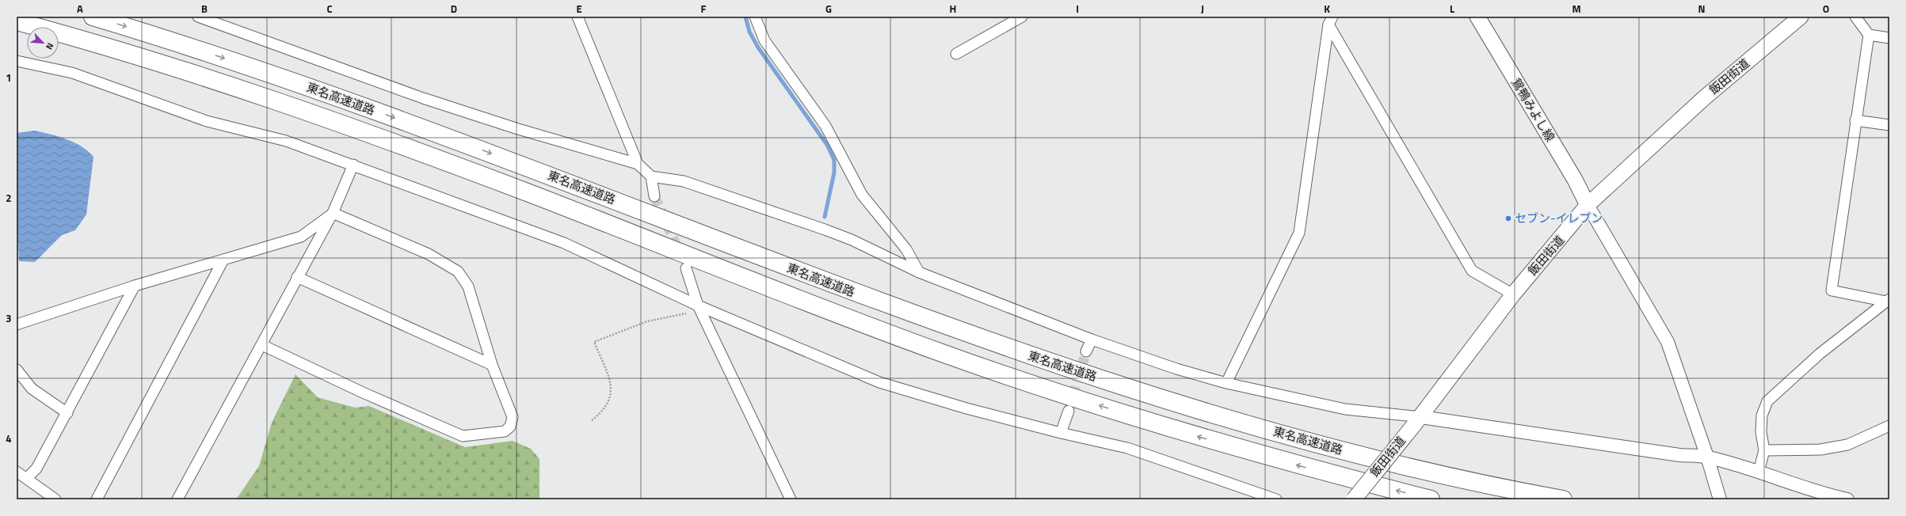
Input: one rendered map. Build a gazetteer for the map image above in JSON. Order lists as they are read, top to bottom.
{
  "streets": {
    "highway": ["東名高速道路"],
    "main road": ["飯田街道", "鴛鴨みよし線"]
  },
  "crossings": [
    ["飯田街道", "鴛鴨みよし線"]
  ],
  "places": ["セブン-イレブン"],
  "north": "bottom right",
  "grid": {
    "columns": [
      "A",
      "B",
      "C",
      "D",
      "E",
      "F",
      "G",
      "H",
      "I",
      "J",
      "K",
      "L",
      "M",
      "N",
      "O"
    ],
    "rows": [
      "1",
      "2",
      "3",
      "4"
    ]
  }
}
